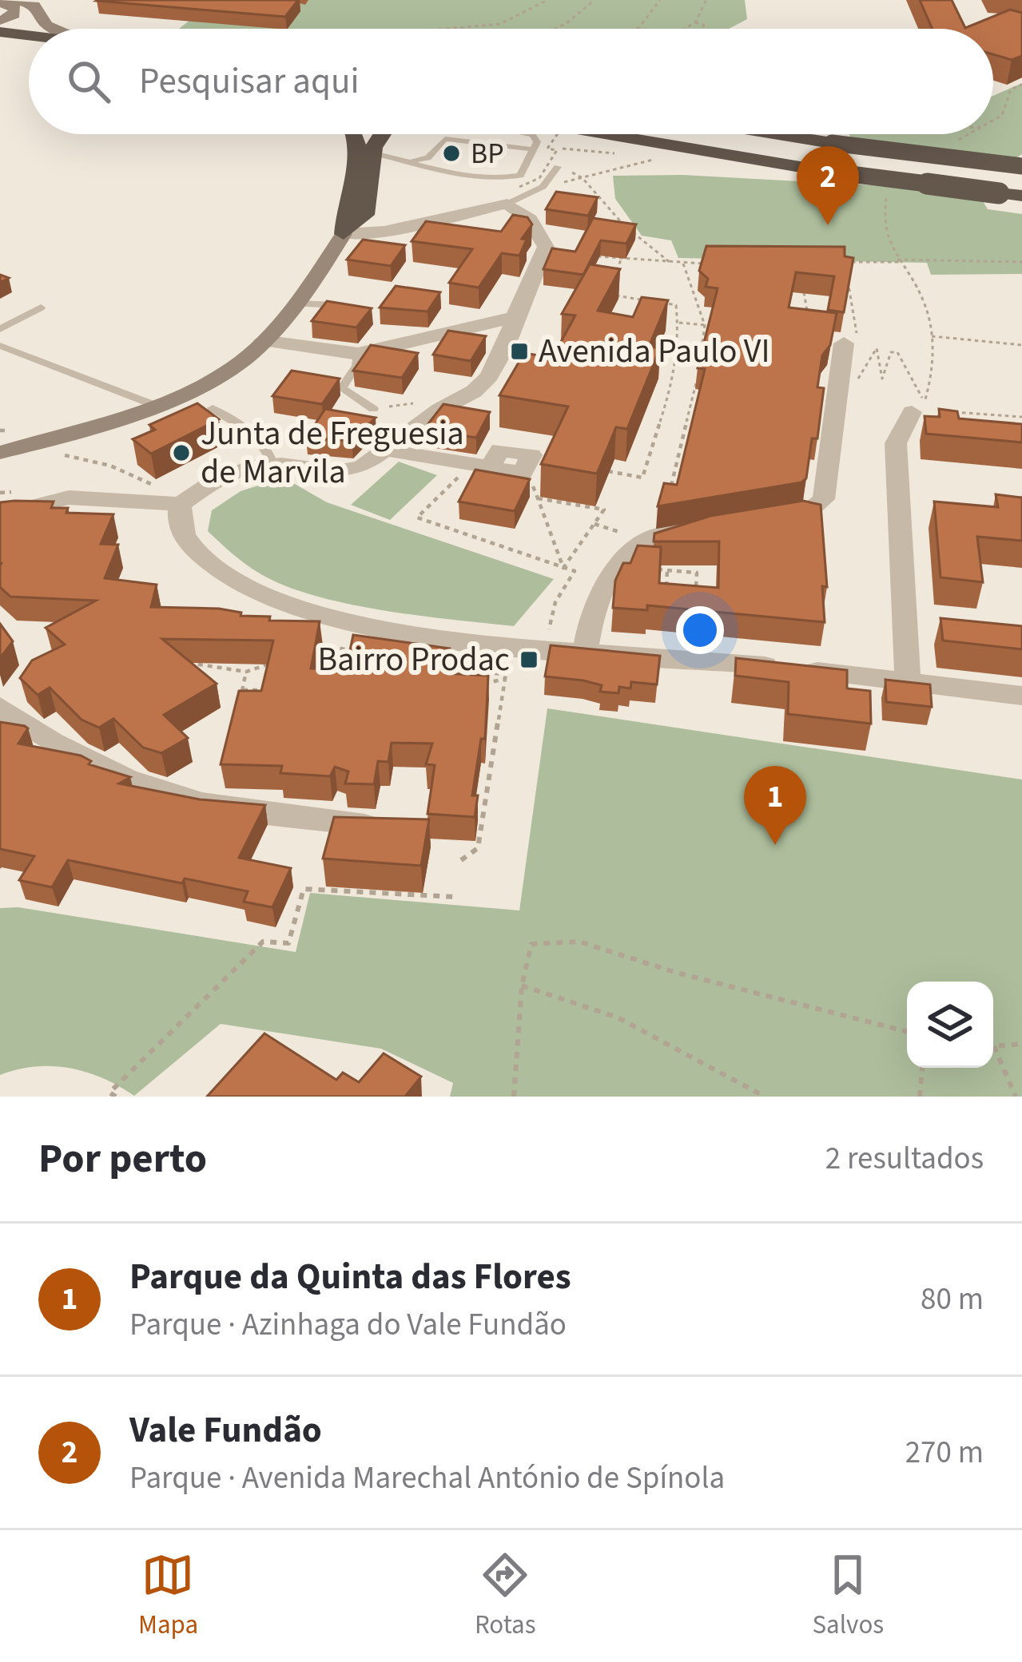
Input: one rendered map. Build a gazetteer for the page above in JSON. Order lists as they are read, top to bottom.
{
  "places": {
    "other": ["BP", "Junta de Freguesia de Marvila"],
    "transit": ["Avenida Paulo VI", "Bairro Prodac"]
  },
  "page": {
    "search": "Pesquisar aqui",
    "pins": ["2", "1"],
    "heading": ["Por perto", "2 resultados"],
    "list": [
      {
        "mark": "1",
        "name": "Parque da Quinta das Flores",
        "note": "Parque · Azinhaga do Vale Fundão",
        "value": "80 m"
      },
      {
        "mark": "2",
        "name": "Vale Fundão",
        "note": "Parque · Avenida Marechal António de Spínola",
        "value": "270 m"
      }
    ],
    "nav": ["Mapa", "Rotas", "Salvos"]
  }
}
